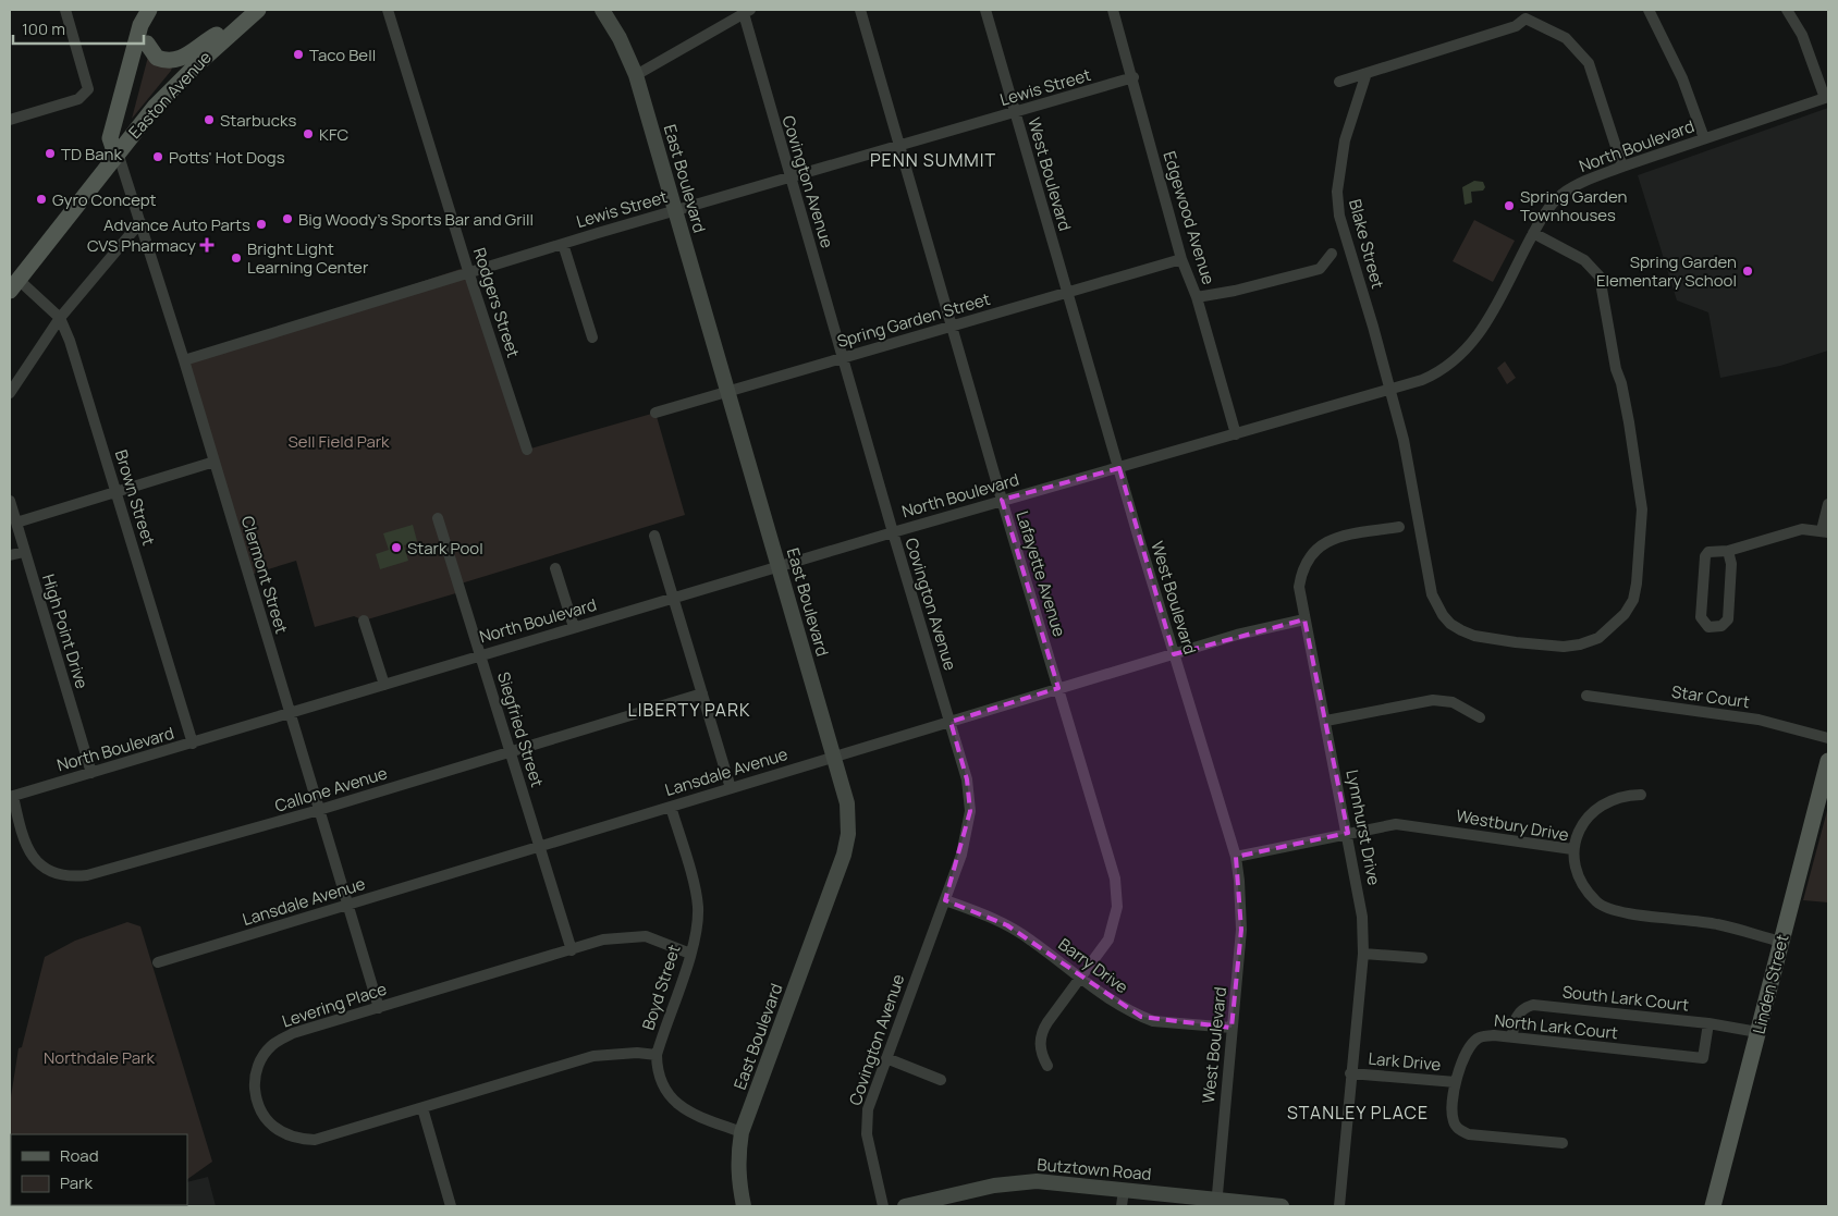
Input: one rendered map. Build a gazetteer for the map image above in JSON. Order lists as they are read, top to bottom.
{
  "streets": {
    "main road": ["Easton Avenue", "Linden Street"],
    "street": [
      "Lewis Street",
      "North Boulevard",
      "West Boulevard",
      "East Boulevard",
      "Covington Avenue",
      "Edgewood Avenue",
      "Blake Street",
      "Rodgers Street",
      "Spring Garden Street",
      "Brown Street",
      "Lafayette Avenue",
      "Clermont Street",
      "High Point Drive",
      "Star Court",
      "Siegfried Street",
      "Lansdale Avenue",
      "Callone Avenue",
      "Westbury Drive",
      "Lynnhurst Drive",
      "Barry Drive",
      "Boyd Street",
      "South Lark Court",
      "Levering Place",
      "North Lark Court",
      "Lark Drive",
      "Butztown Road"
    ]
  },
  "crossings": [
    ["Lewis Street", "West Boulevard"],
    ["Lewis Street", "East Boulevard"],
    ["Lewis Street", "Covington Avenue"],
    ["Lewis Street", "Edgewood Avenue"],
    ["Lewis Street", "Rodgers Street"],
    ["Lewis Street", "Lafayette Avenue"],
    ["Lewis Street", "Clermont Street"],
    ["Easton Avenue", "Brown Street"],
    ["Easton Avenue", "Clermont Street"],
    ["North Boulevard", "West Boulevard"],
    ["North Boulevard", "East Boulevard"],
    ["North Boulevard", "Covington Avenue"],
    ["North Boulevard", "Edgewood Avenue"],
    ["North Boulevard", "Blake Street"],
    ["North Boulevard", "Brown Street"],
    ["North Boulevard", "Lafayette Avenue"],
    ["North Boulevard", "Clermont Street"],
    ["North Boulevard", "High Point Drive"],
    ["North Boulevard", "Siegfried Street"],
    ["North Boulevard", "Callone Avenue"],
    ["West Boulevard", "Spring Garden Street"],
    ["West Boulevard", "Lansdale Avenue"],
    ["West Boulevard", "Westbury Drive"],
    ["West Boulevard", "Barry Drive"],
    ["West Boulevard", "Butztown Road"],
    ["East Boulevard", "Spring Garden Street"],
    ["East Boulevard", "Lansdale Avenue"],
    ["East Boulevard", "Boyd Street"],
    ["Covington Avenue", "Spring Garden Street"],
    ["Covington Avenue", "Lansdale Avenue"],
    ["Covington Avenue", "Barry Drive"],
    ["Edgewood Avenue", "Spring Garden Street"],
    ["Spring Garden Street", "Lafayette Avenue"],
    ["Lafayette Avenue", "Lansdale Avenue"],
    ["Lafayette Avenue", "Barry Drive"],
    ["Clermont Street", "Lansdale Avenue"],
    ["Clermont Street", "Callone Avenue"],
    ["Clermont Street", "Levering Place"],
    ["Siegfried Street", "Lansdale Avenue"],
    ["Siegfried Street", "Callone Avenue"],
    ["Siegfried Street", "Levering Place"],
    ["Lansdale Avenue", "Lynnhurst Drive"],
    ["Lansdale Avenue", "Boyd Street"],
    ["Westbury Drive", "Lynnhurst Drive"],
    ["Westbury Drive", "Linden Street"],
    ["Lynnhurst Drive", "Lark Drive"],
    ["Linden Street", "South Lark Court"],
    ["Boyd Street", "Levering Place"],
    ["South Lark Court", "North Lark Court"],
    ["North Lark Court", "Lark Drive"]
  ],
  "districts": ["PENN SUMMIT", "LIBERTY PARK", "STANLEY PLACE"],
  "parks": ["Sell Field Park", "Northdale Park"],
  "places": {
    "other": [
      "Taco Bell",
      "Starbucks",
      "KFC",
      "TD Bank",
      "Potts' Hot Dogs",
      "Gyro Concept",
      "Spring Garden Townhouses",
      "Big Woody's Sports Bar and Grill",
      "Advance Auto Parts",
      "Bright Light Learning Center",
      "Spring Garden Elementary School",
      "Stark Pool"
    ],
    "health": ["CVS Pharmacy"]
  },
  "legend": ["Road", "Park"],
  "scale_bar": "100 m"
}
